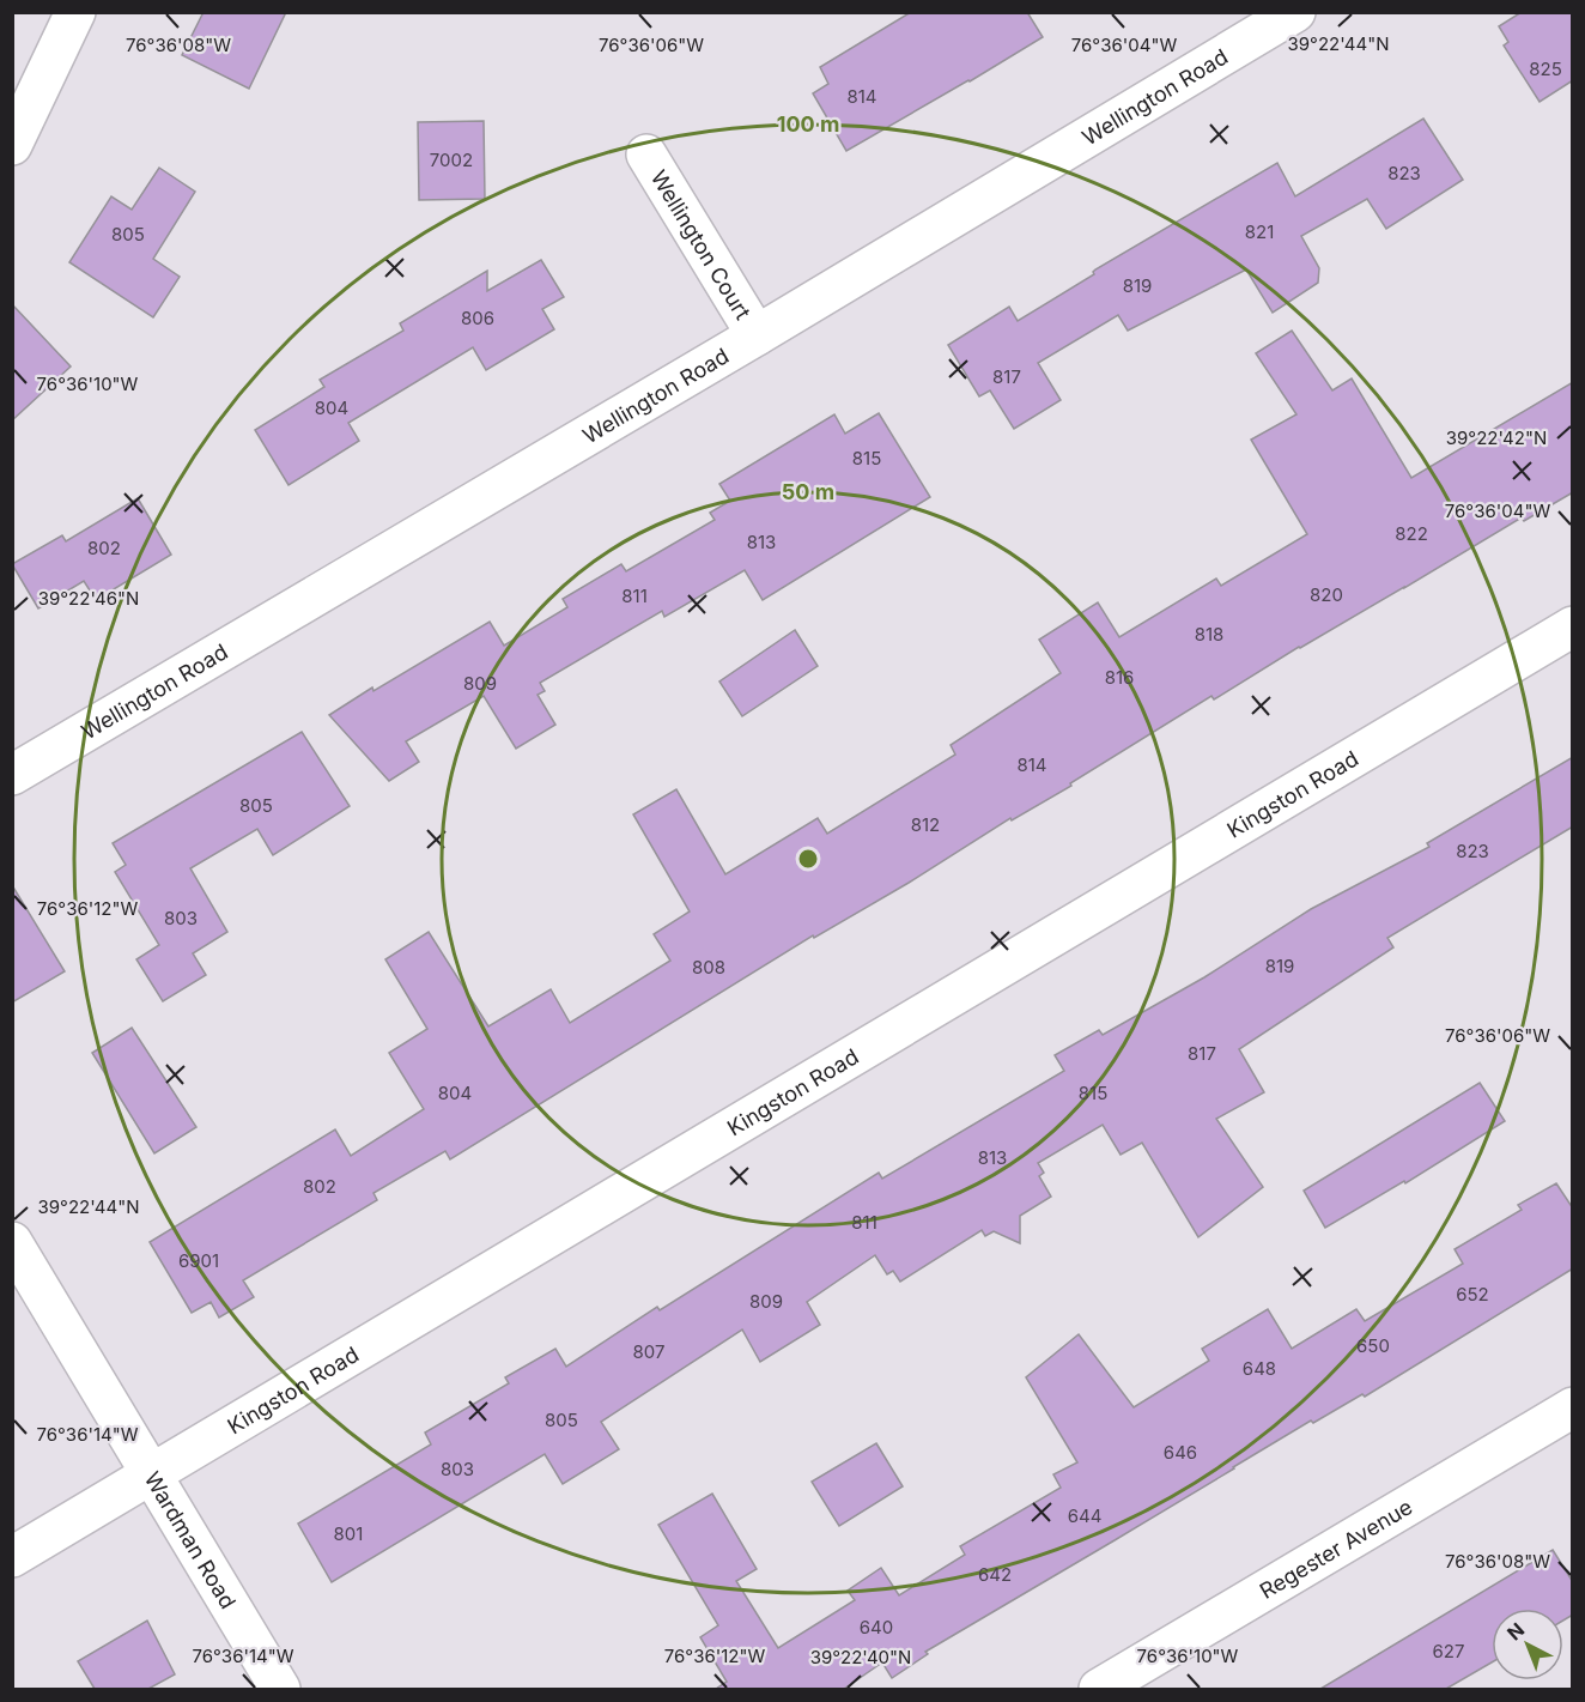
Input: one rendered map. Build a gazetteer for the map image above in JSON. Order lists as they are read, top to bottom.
{
  "streets": {
    "street": [
      "Wellington Road",
      "Wellington Court",
      "Kingston Road",
      "Wardman Road",
      "Regester Avenue"
    ]
  },
  "crossings": [
    ["Wellington Road", "Wellington Court"],
    ["Kingston Road", "Wardman Road"]
  ],
  "house_numbers": [
    "825",
    "814",
    "7002",
    "823",
    "821",
    "805",
    "819",
    "806",
    "817",
    "804",
    "815",
    "822",
    "813",
    "802",
    "820",
    "811",
    "818",
    "816",
    "809",
    "814",
    "805",
    "812",
    "823",
    "803",
    "819",
    "808",
    "817",
    "804",
    "815",
    "813",
    "802",
    "811",
    "6901",
    "652",
    "809",
    "650",
    "807",
    "648",
    "805",
    "646",
    "803",
    "644",
    "801",
    "642",
    "640",
    "627"
  ],
  "north": "top left",
  "coordinates": [
    "39°22'44\"N",
    "76°36'08\"W",
    "76°36'04\"W",
    "76°36'06\"W",
    "76°36'10\"W",
    "39°22'42\"N",
    "39°22'46\"N",
    "76°36'12\"W",
    "76°36'14\"W",
    "39°22'40\"N"
  ],
  "rings": ["100 m", "50 m"]
}
